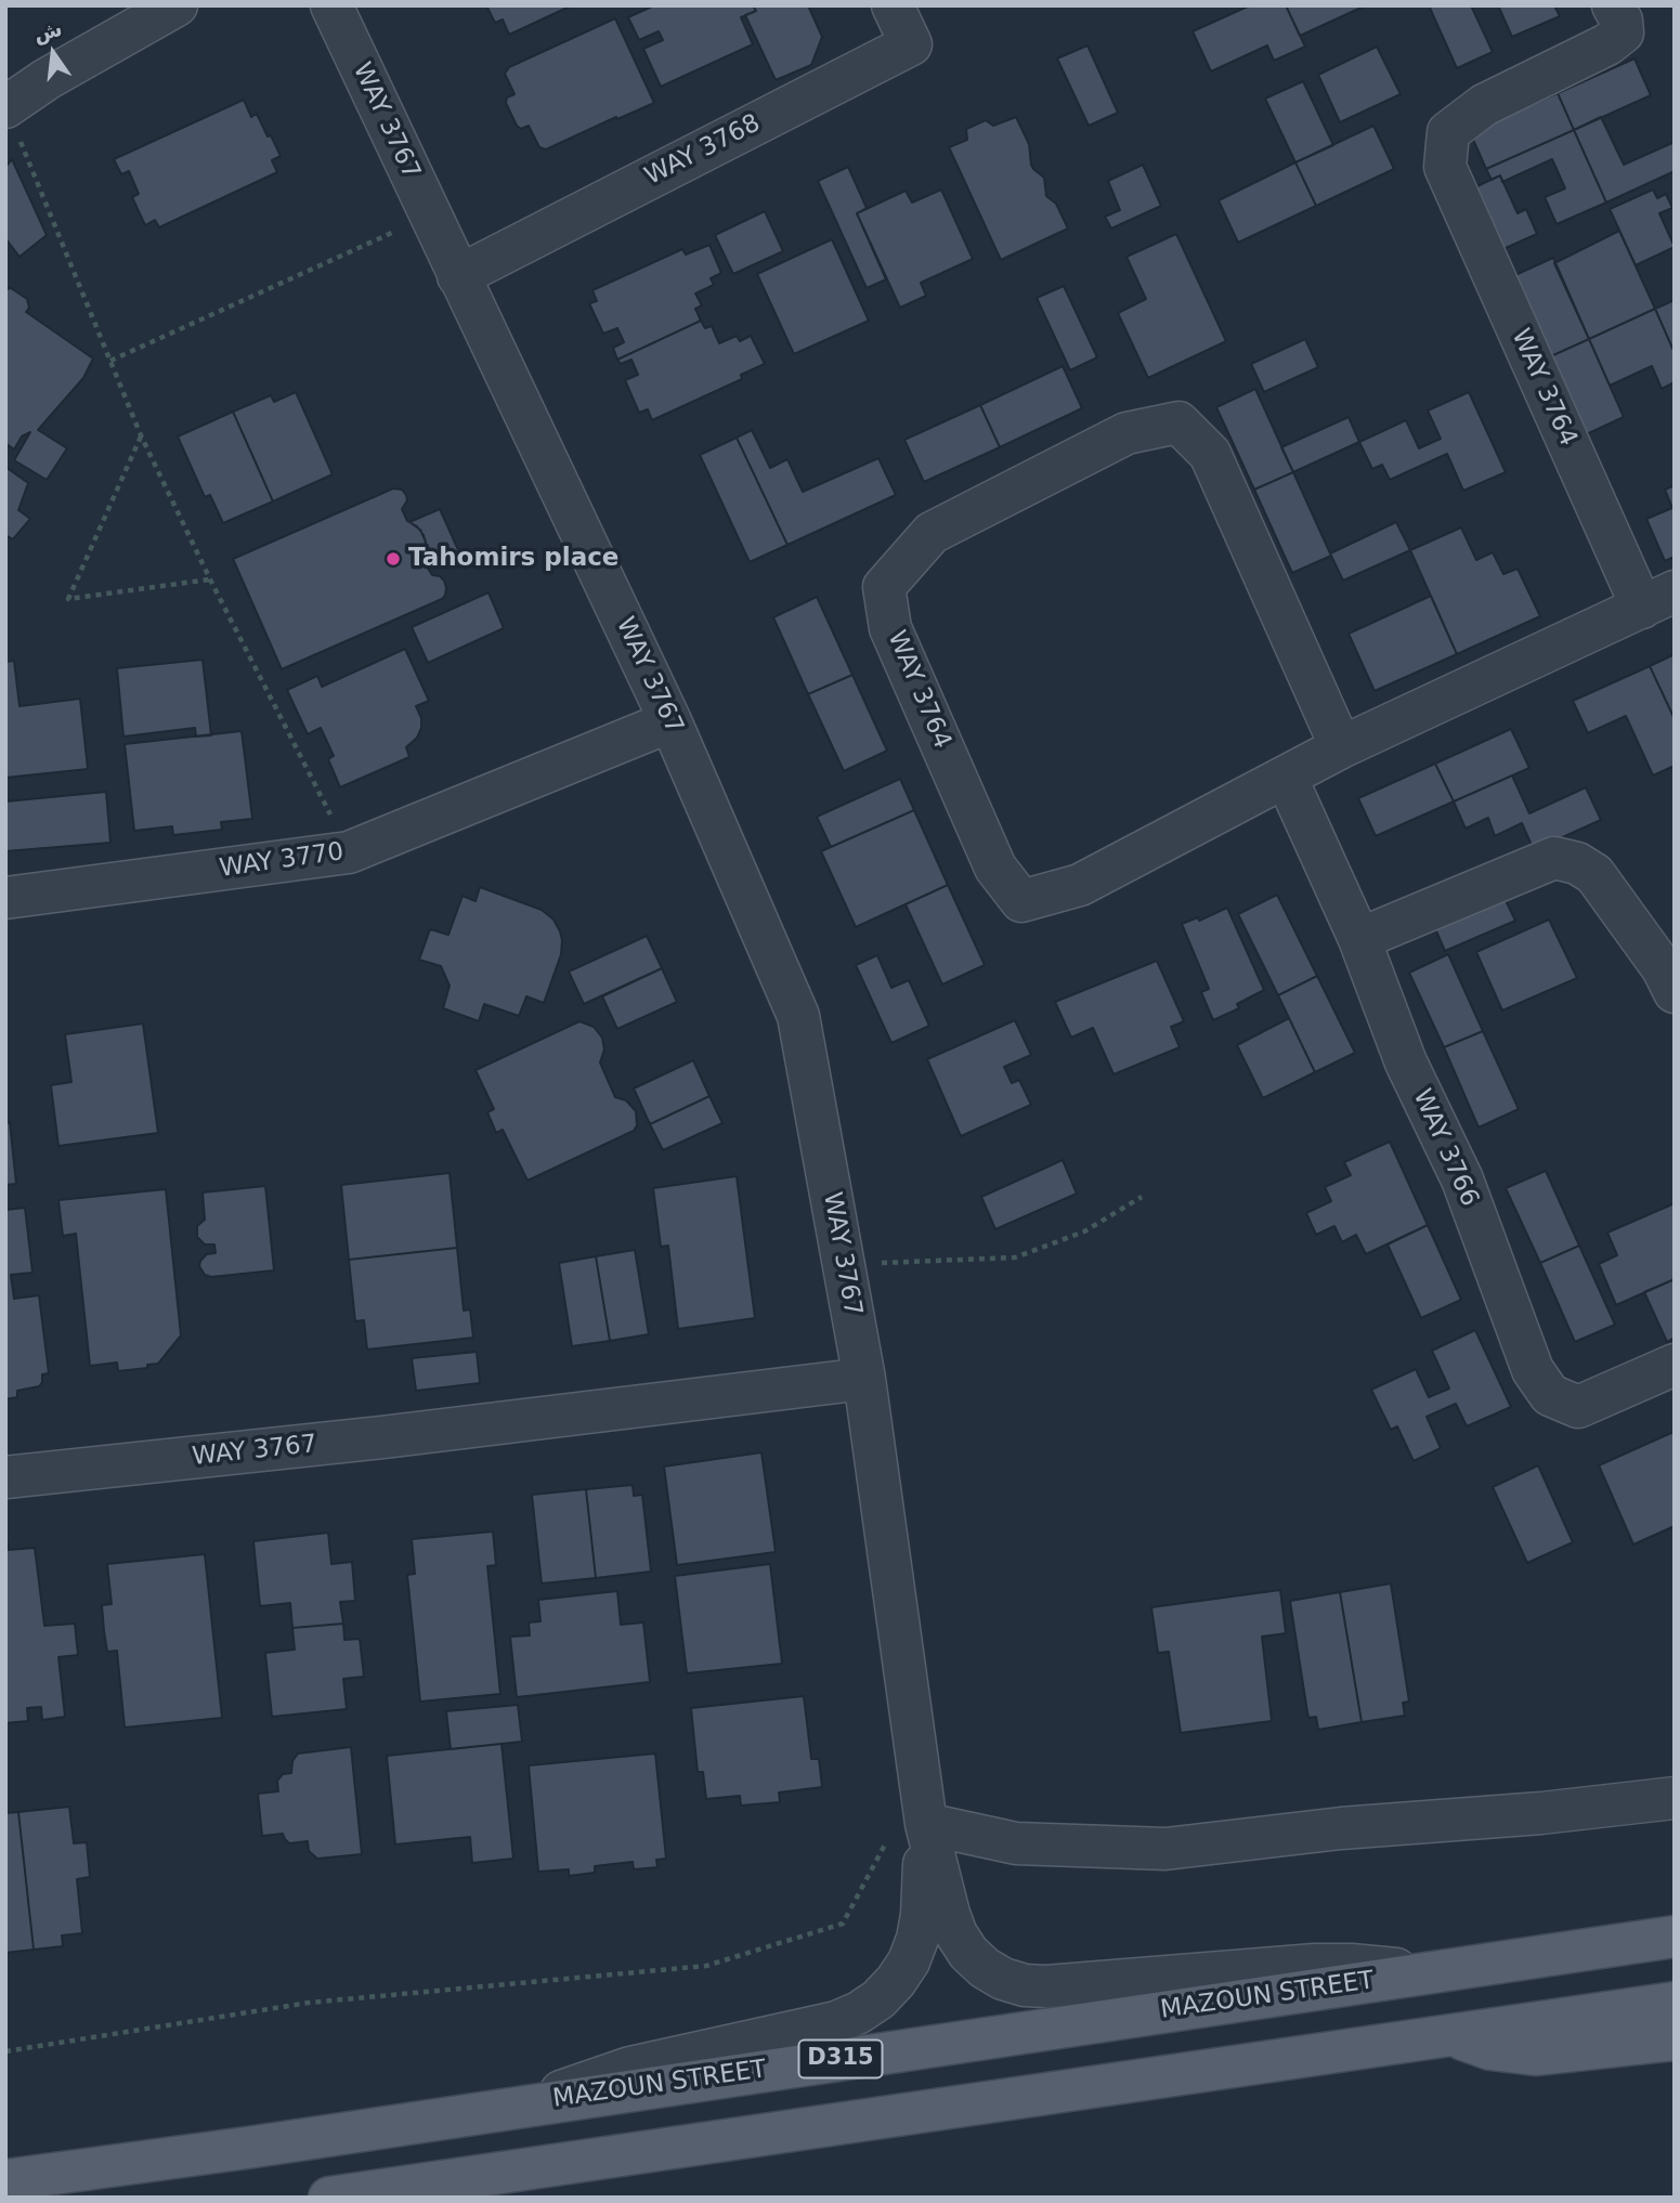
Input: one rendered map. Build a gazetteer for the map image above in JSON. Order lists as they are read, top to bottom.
{
  "streets": {
    "main road": ["MAZOUN STREET", "D315"],
    "street": [
      "WAY 3767",
      "WAY 3768",
      "WAY 3764",
      "WAY 3770",
      "WAY 3766"
    ]
  },
  "crossings": [
    ["WAY 3767", "WAY 3768"],
    ["WAY 3767", "WAY 3770"],
    ["WAY 3764", "WAY 3766"]
  ],
  "places": ["Tahomirs place"],
  "north": "top"
}
